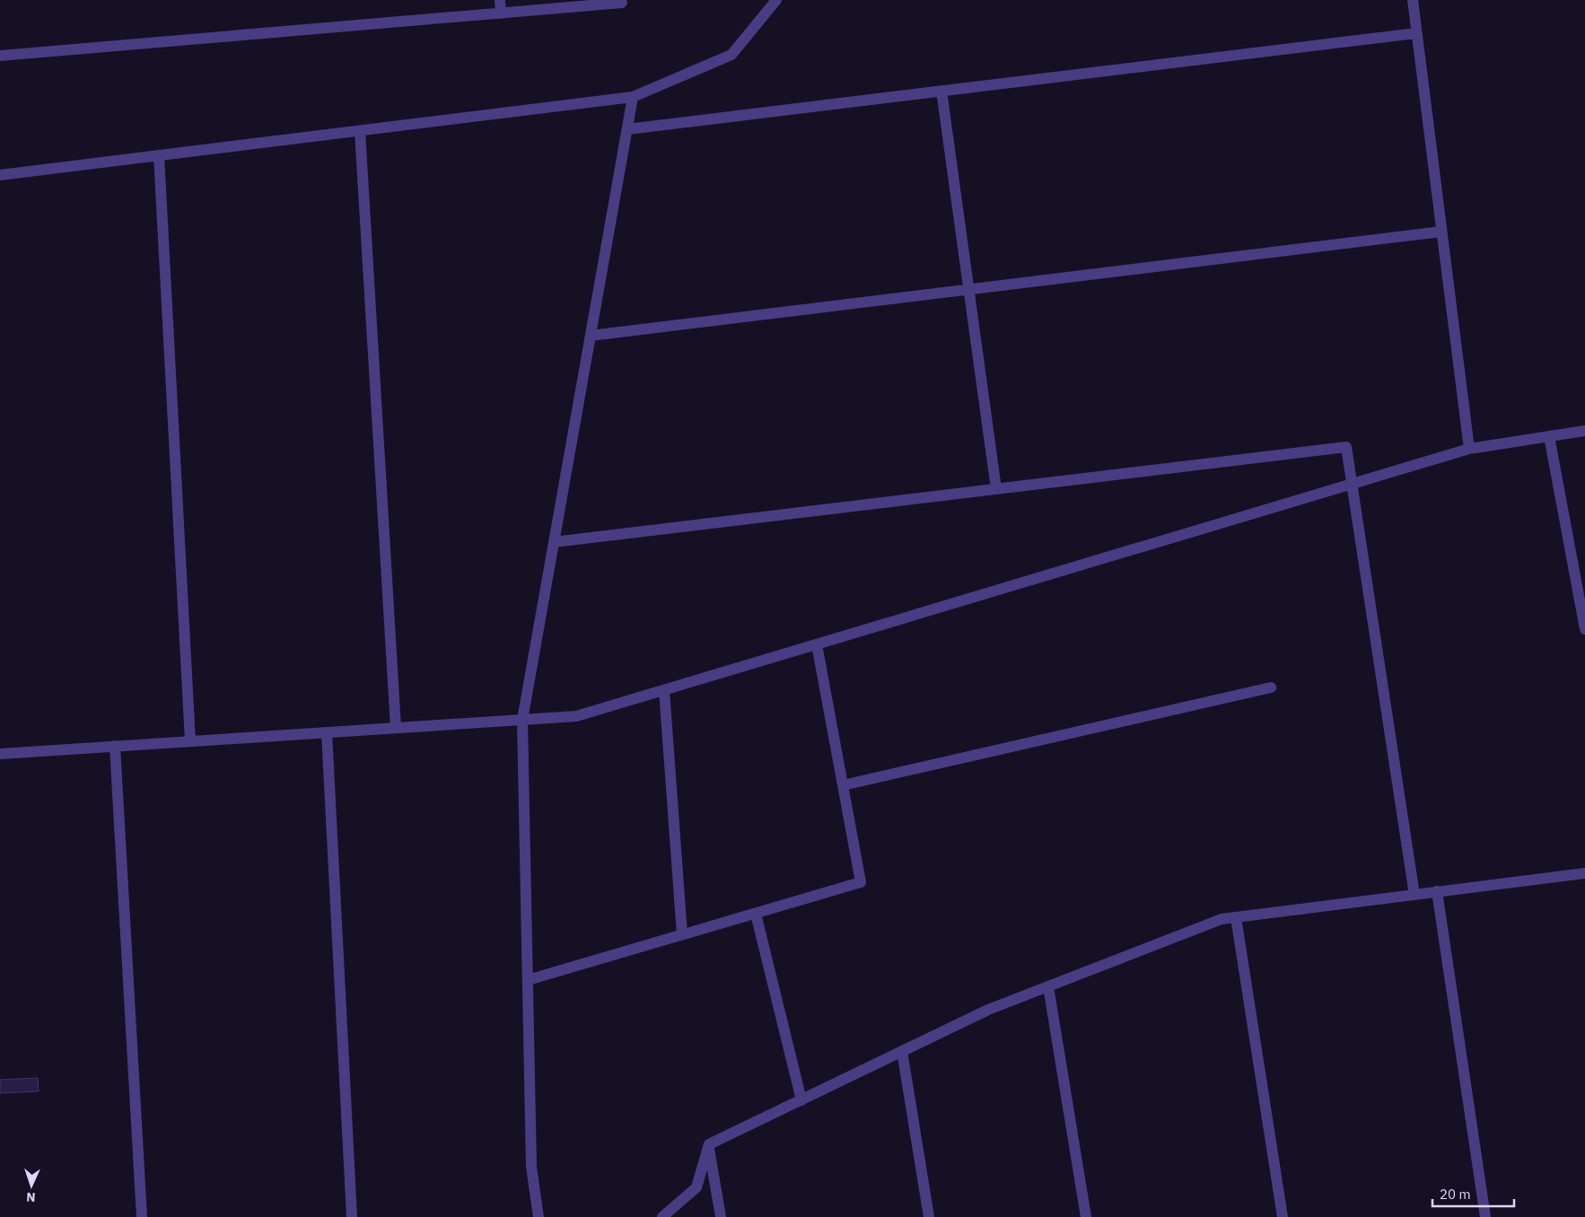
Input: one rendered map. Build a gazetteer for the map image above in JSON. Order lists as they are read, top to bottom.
{
  "scale_bar": "20 m",
  "north": "bottom"
}
